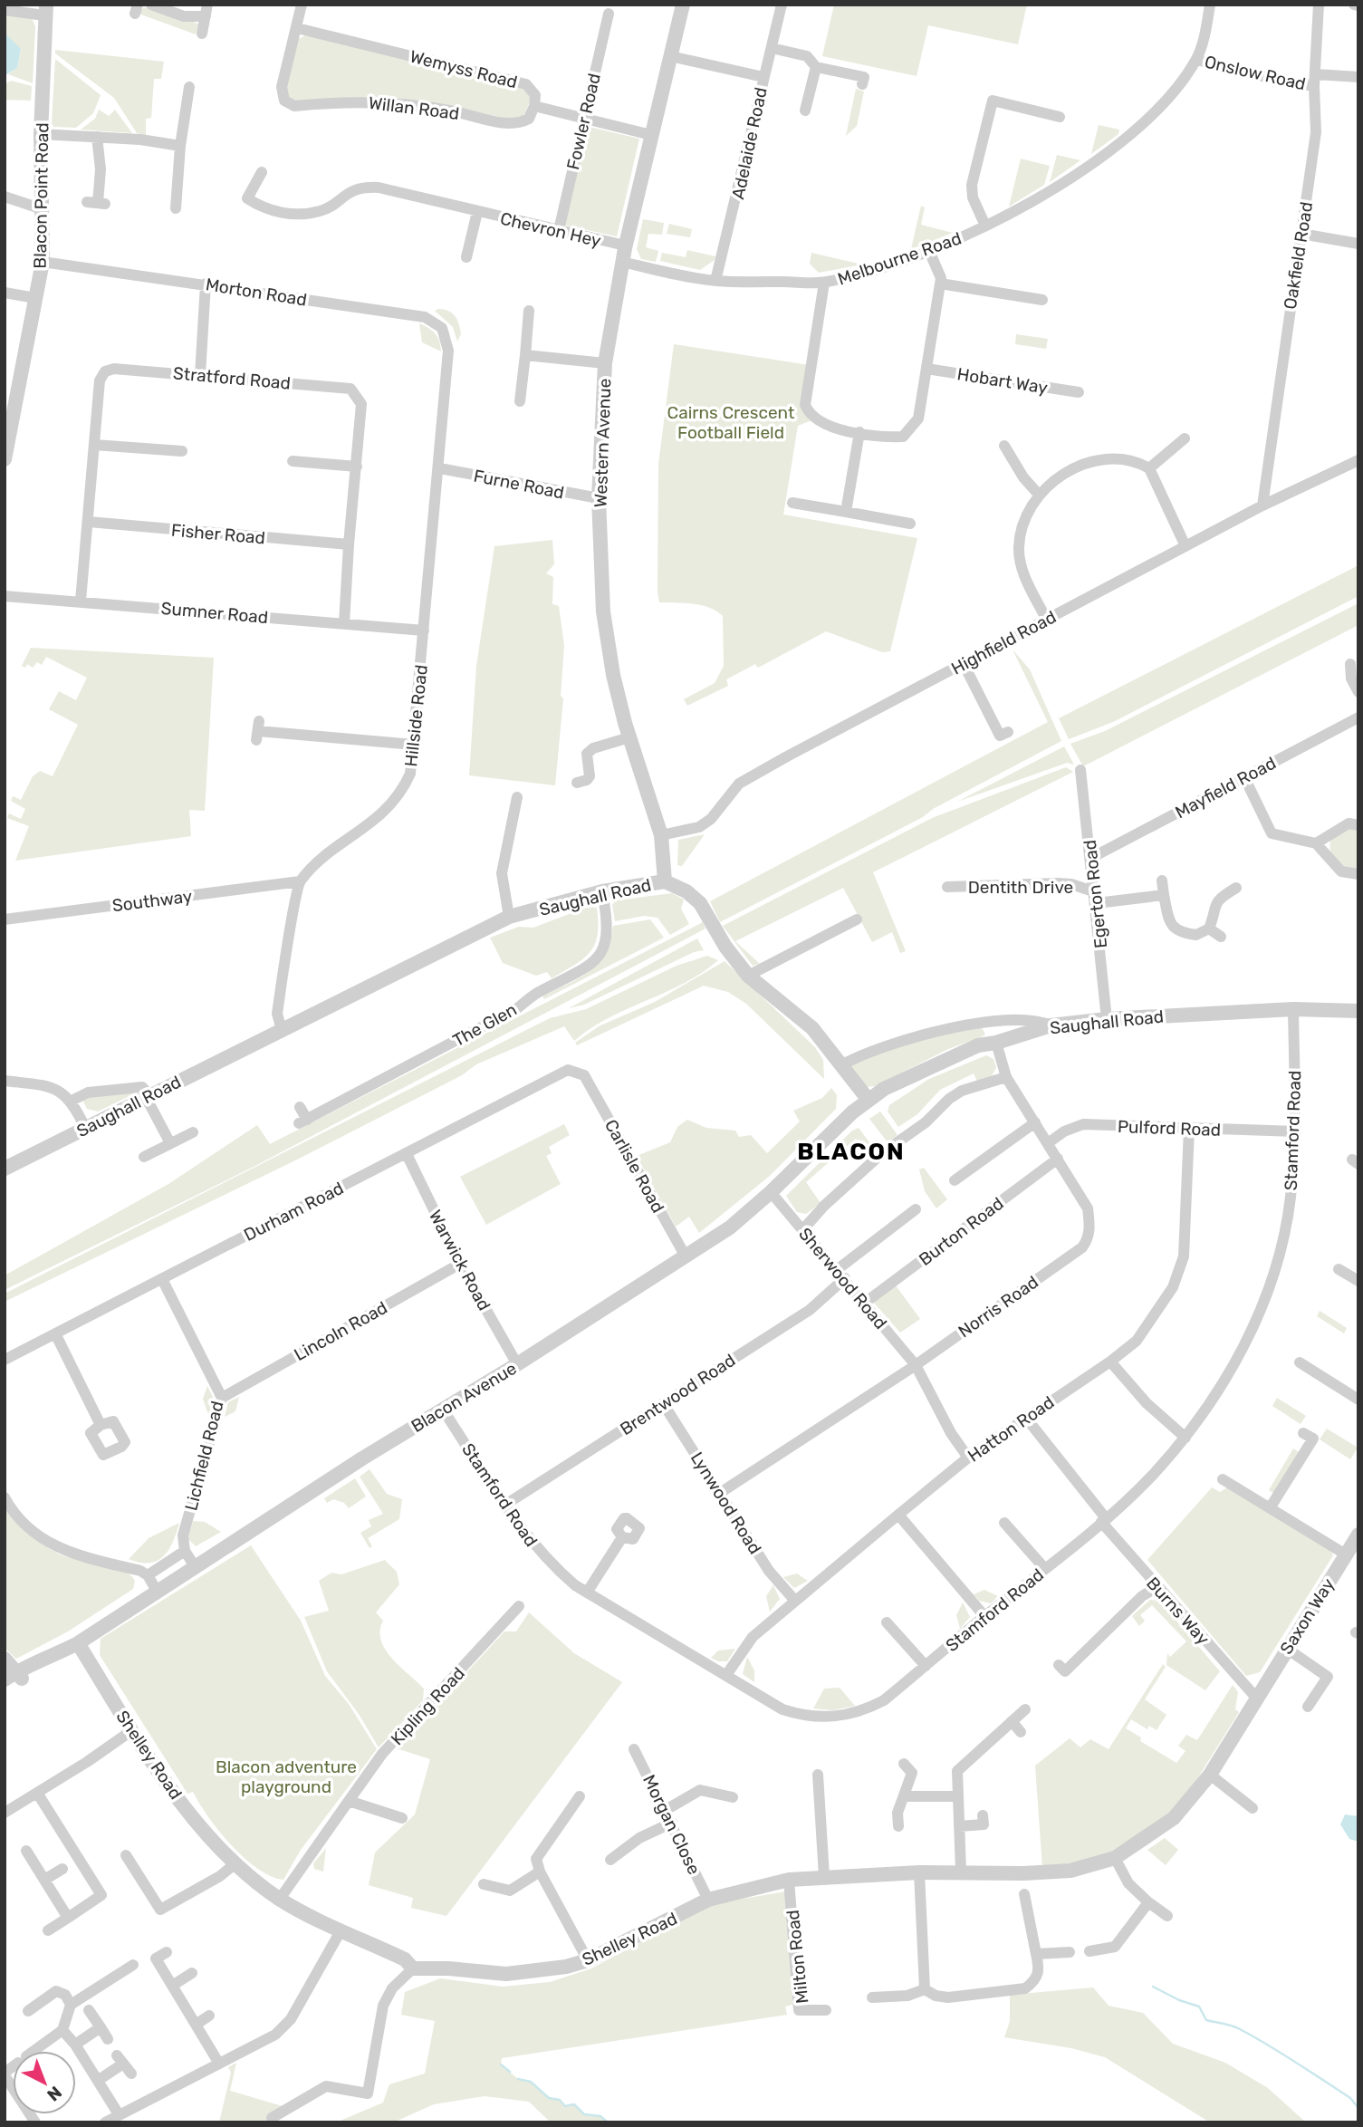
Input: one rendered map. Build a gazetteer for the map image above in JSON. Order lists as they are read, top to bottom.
{
  "streets": {
    "street": [
      "Wemyss Road",
      "Onslow Road",
      "Willan Road",
      "Fowler Road",
      "Adelaide Road",
      "Blacon Point Road",
      "Chevron Hey",
      "Oakfield Road",
      "Melbourne Road",
      "Morton Road",
      "Stratford Road",
      "Hobart Way",
      "Western Avenue",
      "Furne Road",
      "Fisher Road",
      "Sumner Road",
      "Highfield Road",
      "Hillside Road",
      "Mayfield Road",
      "Dentith Drive",
      "Egerton Road",
      "Saughall Road",
      "Southway",
      "The Glen",
      "Pulford Road",
      "Stamford Road",
      "Carlisle Road",
      "Durham Road",
      "Burton Road",
      "Warwick Road",
      "Sherwood Road",
      "Norris Road",
      "Lincoln Road",
      "Brentwood Road",
      "Blacon Avenue",
      "Hatton Road",
      "Lichfield Road",
      "Lynwood Road",
      "Burns Way",
      "Saxon Way",
      "Kipling Road",
      "Shelley Road",
      "Morgan Close",
      "Milton Road"
    ]
  },
  "crossings": [
    ["Wemyss Road", "Willan Road"],
    ["Wemyss Road", "Fowler Road"],
    ["Wemyss Road", "Western Avenue"],
    ["Onslow Road", "Oakfield Road"],
    ["Onslow Road", "Melbourne Road"],
    ["Fowler Road", "Chevron Hey"],
    ["Adelaide Road", "Melbourne Road"],
    ["Blacon Point Road", "Morton Road"],
    ["Chevron Hey", "Western Avenue"],
    ["Oakfield Road", "Highfield Road"],
    ["Melbourne Road", "Western Avenue"],
    ["Morton Road", "Hillside Road"],
    ["Stratford Road", "Fisher Road"],
    ["Stratford Road", "Sumner Road"],
    ["Western Avenue", "Furne Road"],
    ["Western Avenue", "Highfield Road"],
    ["Western Avenue", "Saughall Road"],
    ["Furne Road", "Hillside Road"],
    ["Sumner Road", "Hillside Road"],
    ["Hillside Road", "Southway"],
    ["Mayfield Road", "Egerton Road"],
    ["Dentith Drive", "Egerton Road"],
    ["Egerton Road", "Saughall Road"],
    ["Saughall Road", "The Glen"],
    ["Saughall Road", "Stamford Road"],
    ["Saughall Road", "Norris Road"],
    ["Saughall Road", "Blacon Avenue"],
    ["Pulford Road", "Stamford Road"],
    ["Pulford Road", "Norris Road"],
    ["Pulford Road", "Hatton Road"],
    ["Stamford Road", "Brentwood Road"],
    ["Stamford Road", "Blacon Avenue"],
    ["Stamford Road", "Hatton Road"],
    ["Stamford Road", "Burns Way"],
    ["Carlisle Road", "Durham Road"],
    ["Carlisle Road", "Blacon Avenue"],
    ["Durham Road", "Warwick Road"],
    ["Durham Road", "Lichfield Road"],
    ["Burton Road", "Sherwood Road"],
    ["Burton Road", "Norris Road"],
    ["Warwick Road", "Lincoln Road"],
    ["Warwick Road", "Blacon Avenue"],
    ["Sherwood Road", "Norris Road"],
    ["Sherwood Road", "Brentwood Road"],
    ["Sherwood Road", "Blacon Avenue"],
    ["Sherwood Road", "Hatton Road"],
    ["Norris Road", "Lynwood Road"],
    ["Lincoln Road", "Lichfield Road"],
    ["Brentwood Road", "Lynwood Road"],
    ["Blacon Avenue", "Shelley Road"],
    ["Hatton Road", "Lynwood Road"],
    ["Hatton Road", "Burns Way"],
    ["Burns Way", "Saxon Way"],
    ["Burns Way", "Shelley Road"],
    ["Saxon Way", "Shelley Road"],
    ["Kipling Road", "Shelley Road"],
    ["Shelley Road", "Morgan Close"],
    ["Shelley Road", "Milton Road"]
  ],
  "districts": ["BLACON"],
  "parks": ["Cairns Crescent Football Field", "Blacon adventure playground"],
  "north": "bottom right"
}
